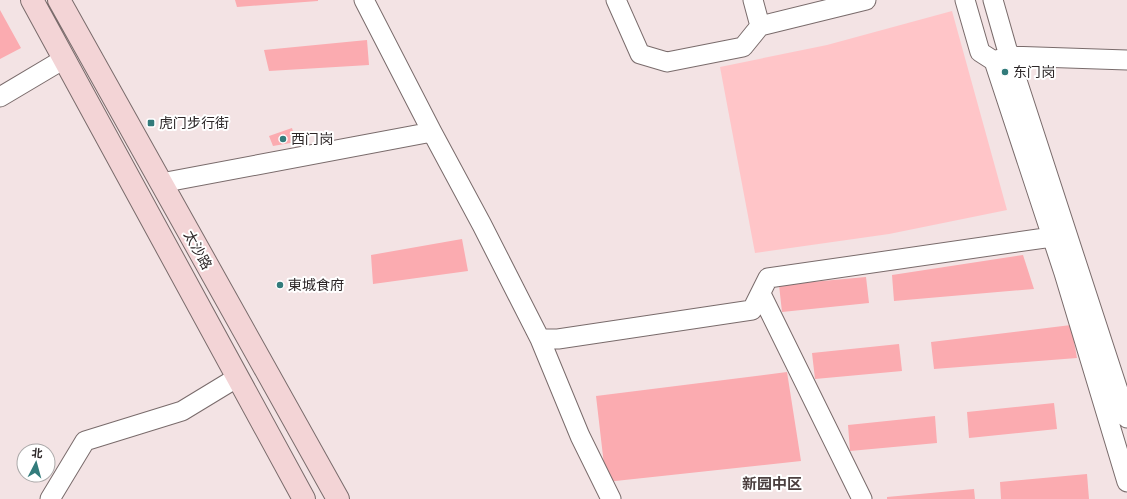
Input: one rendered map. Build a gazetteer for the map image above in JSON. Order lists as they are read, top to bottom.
{
  "streets": {
    "main road": ["太沙路"]
  },
  "districts": ["新园中区"],
  "places": {
    "other": ["东门岗", "西门岗", "東城食府"],
    "transit": ["虎门步行街"]
  },
  "north": "top"
}
